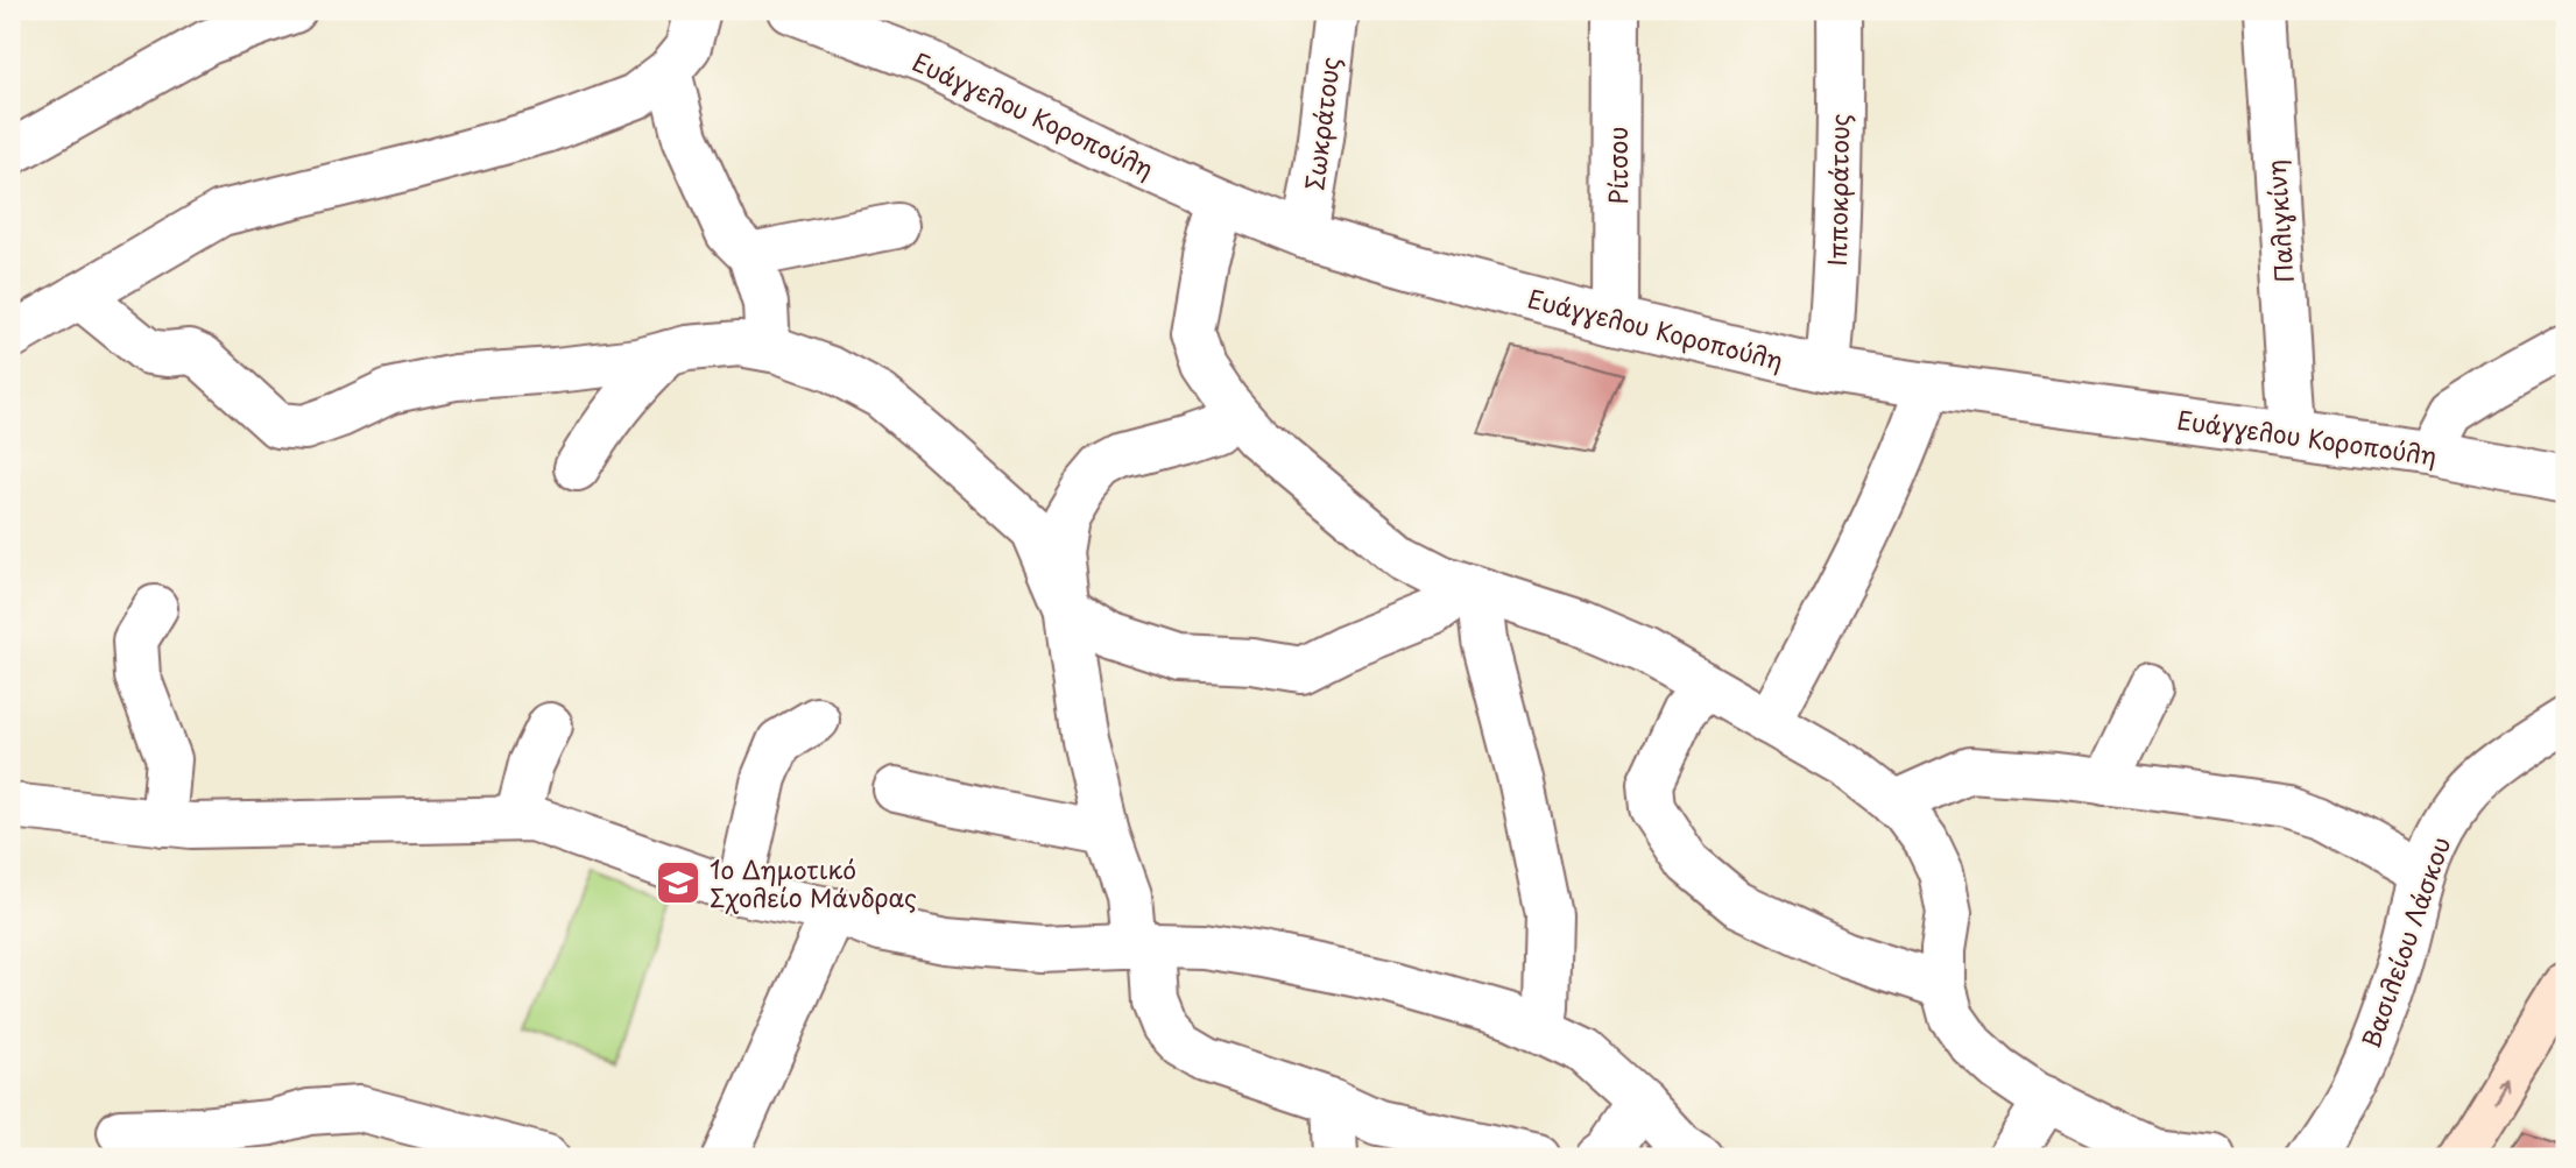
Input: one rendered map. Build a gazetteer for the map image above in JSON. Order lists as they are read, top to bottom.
{
  "streets": {
    "street": [
      "Ευάγγελου Κοροπούλη",
      "Σωκράτους",
      "Ρίτσου",
      "Ιπποκράτους",
      "Παλιγκίνη",
      "Βασιλείου Λάσκου"
    ]
  },
  "crossings": [
    ["Ευάγγελου Κοροπούλη", "Σωκράτους"],
    ["Ευάγγελου Κοροπούλη", "Ρίτσου"],
    ["Ευάγγελου Κοροπούλη", "Ιπποκράτους"],
    ["Ευάγγελου Κοροπούλη", "Παλιγκίνη"]
  ],
  "places": {
    "school or university": ["1ο Δημοτικό Σχολείο Μάνδρας"]
  }
}
